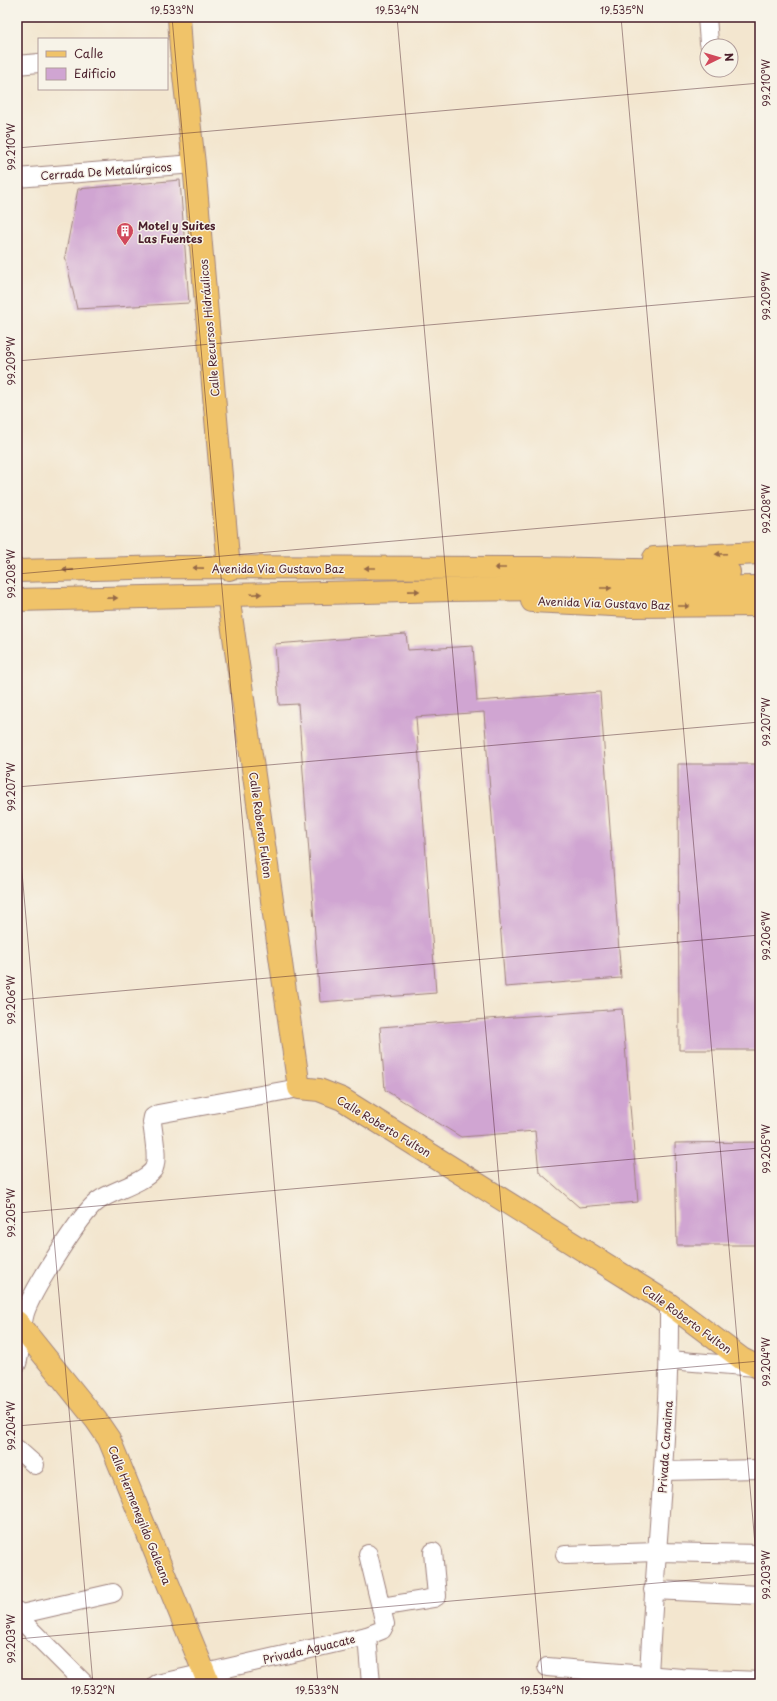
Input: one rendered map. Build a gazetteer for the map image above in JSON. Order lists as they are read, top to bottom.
{
  "streets": {
    "main road": [
      "Calle Recursos Hidráulicos",
      "Avenida Via Gustavo Baz",
      "Calle Roberto Fulton",
      "Calle Hermenegildo Galeana"
    ],
    "street": ["Cerrada De Metalúrgicos", "Privada Canaima", "Privada Aguacate"]
  },
  "crossings": [
    ["Cerrada De Metalúrgicos", "Calle Recursos Hidráulicos"],
    ["Calle Recursos Hidráulicos", "Avenida Via Gustavo Baz"],
    ["Avenida Via Gustavo Baz", "Calle Roberto Fulton"],
    ["Calle Roberto Fulton", "Privada Canaima"],
    ["Calle Hermenegildo Galeana", "Privada Aguacate"]
  ],
  "places": {
    "building": ["Motel y Suites Las Fuentes"]
  },
  "legend": ["Calle", "Edificio"],
  "north": "right",
  "coordinates": [
    "19.533°N",
    "19.534°N",
    "19.535°N",
    "99.210°W",
    "99.209°W",
    "99.208°W",
    "99.207°W",
    "99.206°W",
    "99.205°W",
    "99.204°W",
    "99.203°W",
    "19.532°N"
  ]
}
